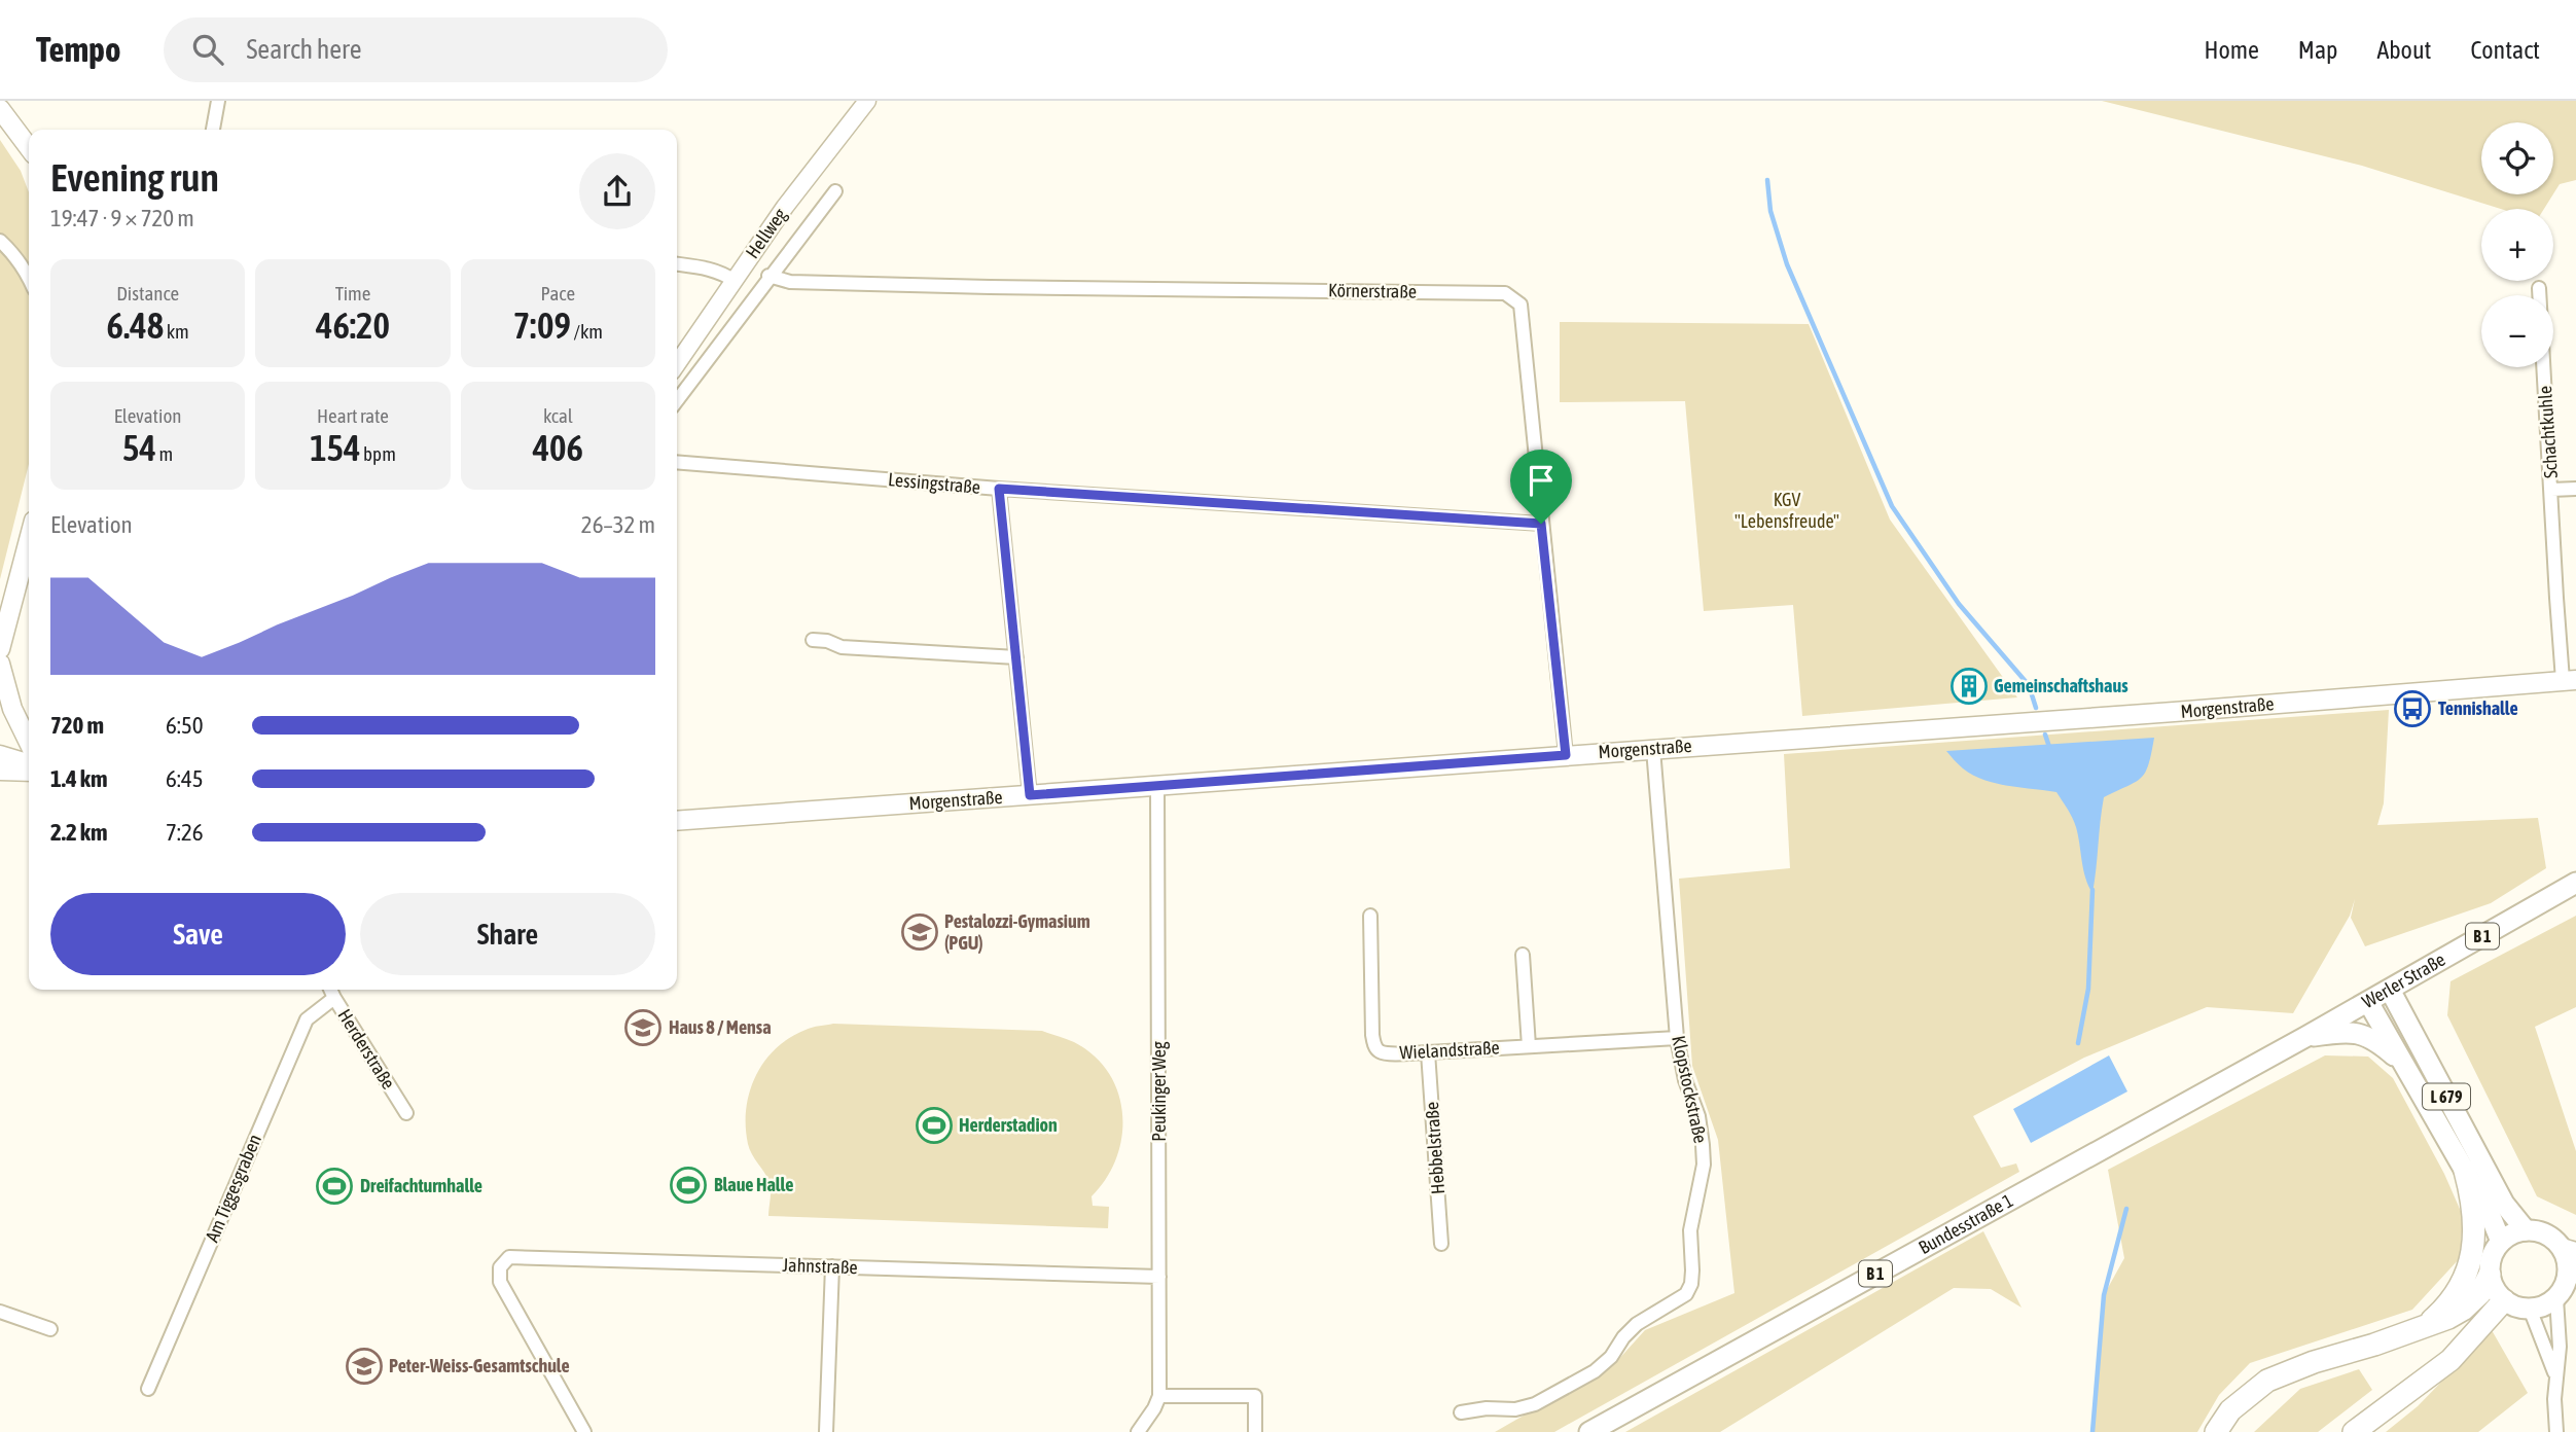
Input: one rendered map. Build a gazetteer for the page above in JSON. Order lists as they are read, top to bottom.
{
  "streets": {
    "highway": ["L 679"],
    "main road": [
      "Morgenstraße",
      "B 1",
      "Werler Straße",
      "Bundesstraße 1"
    ],
    "street": [
      "Hellweg",
      "Körnerstraße",
      "Schachtkuhle",
      "Lessingstraße",
      "Herderstraße",
      "Wielandstraße",
      "Klopstockstraße",
      "Peukinger Weg",
      "Hebbelstraße",
      "Am Tiggesgraben",
      "Jahnstraße"
    ]
  },
  "crossings": [
    ["Hellweg", "Körnerstraße"],
    ["Körnerstraße", "Lessingstraße"],
    ["Körnerstraße", "Morgenstraße"],
    ["Schachtkuhle", "Morgenstraße"],
    ["Morgenstraße", "Klopstockstraße"],
    ["Morgenstraße", "Peukinger Weg"],
    ["B 1", "Werler Straße"],
    ["B 1", "L 679"],
    ["B 1", "Bundesstraße 1"],
    ["Werler Straße", "L 679"],
    ["Werler Straße", "Bundesstraße 1"],
    ["Herderstraße", "Am Tiggesgraben"],
    ["Wielandstraße", "Klopstockstraße"],
    ["Wielandstraße", "Hebbelstraße"],
    ["Peukinger Weg", "Jahnstraße"]
  ],
  "parks": ["KGV \"Lebensfreude\""],
  "places": {
    "building": ["Gemeinschaftshaus"],
    "bus stop": ["Tennishalle"],
    "school or university": ["Pestalozzi-Gymasium (PGU)", "Haus 8 / Mensa", "Peter-Weiss-Gesamtschule"],
    "sports": ["Herderstadion", "Blaue Halle", "Dreifachturnhalle"]
  },
  "page": {
    "header": "Tempo",
    "search": "Search here",
    "nav": [
      "Home",
      "Map",
      "About",
      "Contact"
    ],
    "map_buttons": ["+", "−"],
    "heading": ["Evening run", "19:47 · 9 × 720 m"],
    "stats": [
      ["Distance", "6.48 km"],
      ["Time", "46:20"],
      ["Pace", "7:09 /km"],
      ["Elevation", "54 m"],
      ["Heart rate", "154 bpm"],
      ["kcal", "406"]
    ],
    "chart": ["Elevation", "26–32 m"],
    "list": [
      {
        "name": "720 m",
        "note": "6:50"
      },
      {
        "name": "1.4 km",
        "note": "6:45"
      },
      {
        "name": "2.2 km",
        "note": "7:26"
      }
    ],
    "buttons": ["Save", "Share"]
  }
}
